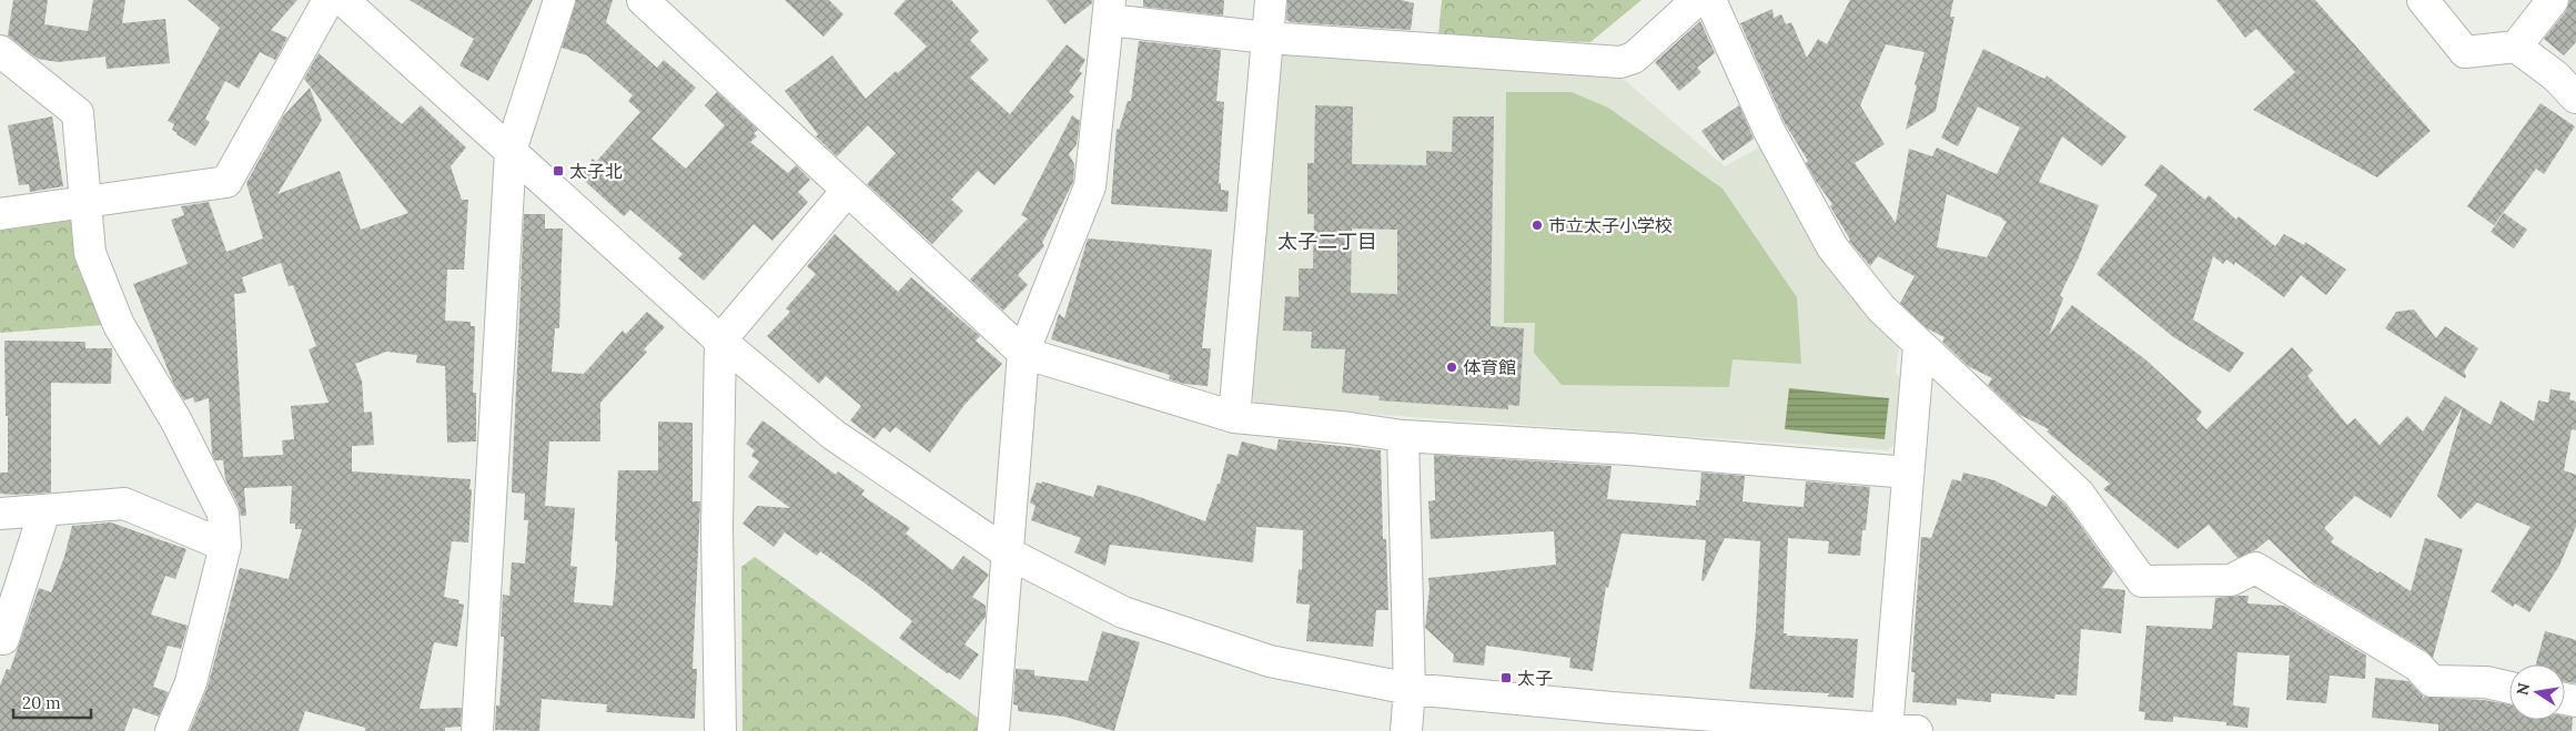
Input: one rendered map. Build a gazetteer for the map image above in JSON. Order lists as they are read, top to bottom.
{
  "districts": ["太子二丁目"],
  "places": {
    "transit": ["太子北", "太子"],
    "other": ["市立太子小学校", "体育館"]
  },
  "scale_bar": "20 m",
  "north": "left"
}
